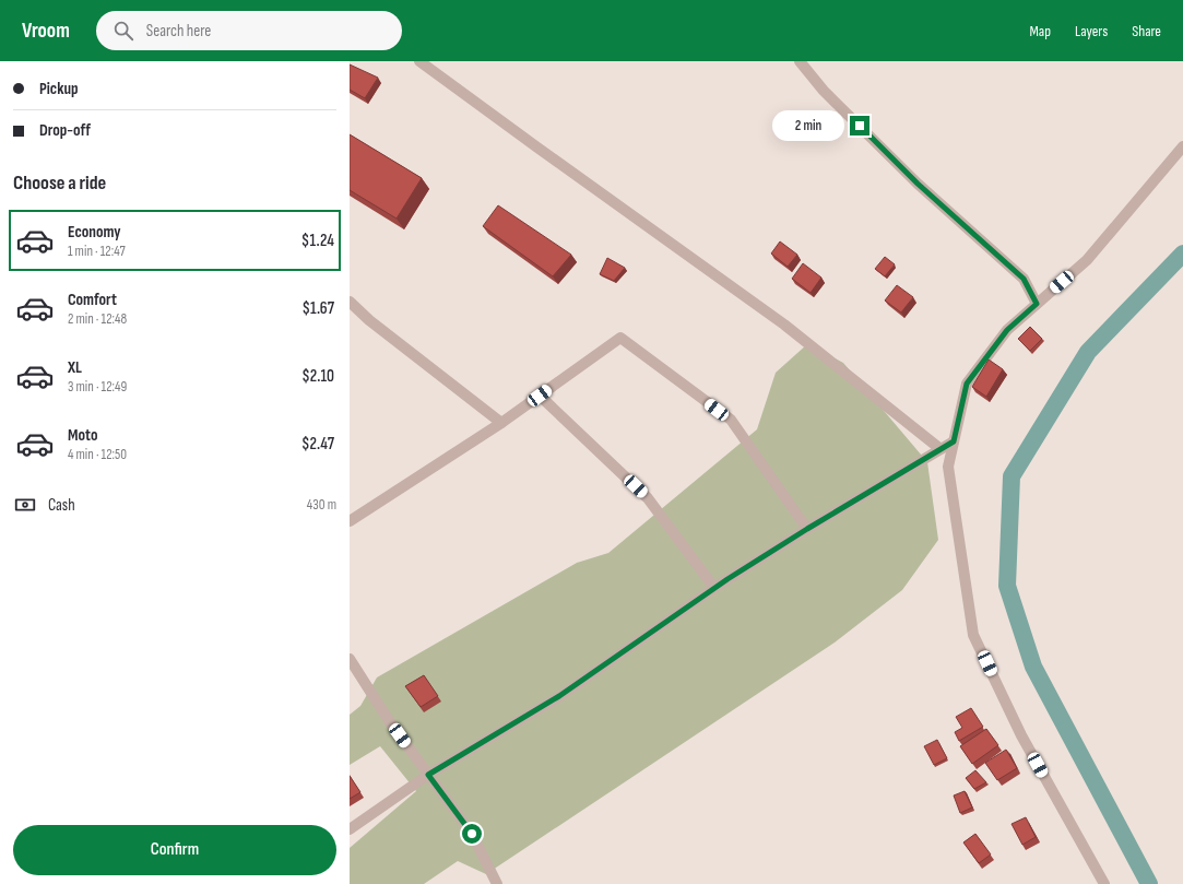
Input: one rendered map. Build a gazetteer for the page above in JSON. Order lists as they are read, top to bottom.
{
  "page": {
    "header": "Vroom",
    "search": "Search here",
    "nav": ["Map", "Layers", "Share"],
    "banner": ["Pickup", "Drop-off"],
    "bubble": "2 min",
    "heading": "Choose a ride",
    "list": [
      {
        "name": "Economy",
        "note": "1 min · 12:47",
        "value": "$1.24"
      },
      {
        "name": "Comfort",
        "note": "2 min · 12:48",
        "value": "$1.67"
      },
      {
        "name": "XL",
        "note": "3 min · 12:49",
        "value": "$2.10"
      },
      {
        "name": "Moto",
        "note": "4 min · 12:50",
        "value": "$2.47"
      }
    ],
    "pay": ["Cash", "430 m"],
    "buttons": "Confirm"
  }
}
